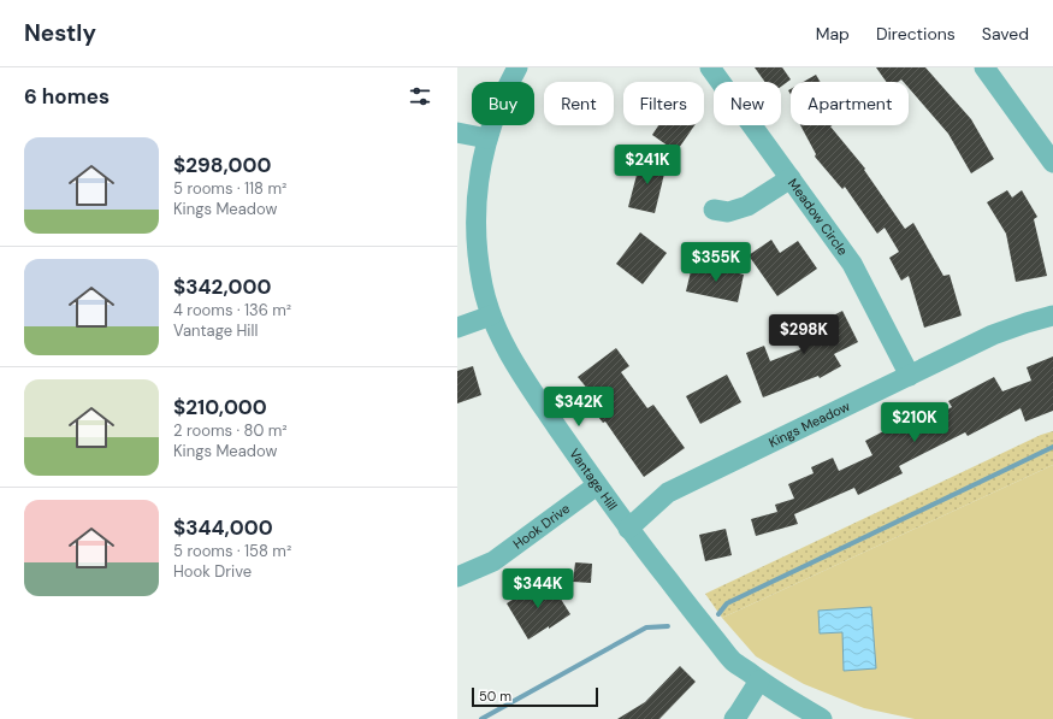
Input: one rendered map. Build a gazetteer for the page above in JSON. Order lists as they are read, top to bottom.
{
  "streets": {
    "street": [
      "Meadow Circle",
      "Kings Meadow",
      "Vantage Hill",
      "Hook Drive"
    ]
  },
  "crossings": [
    ["Meadow Circle", "Kings Meadow"],
    ["Kings Meadow", "Vantage Hill"],
    ["Vantage Hill", "Hook Drive"]
  ],
  "scale_bar": "50 m",
  "page": {
    "header": "Nestly",
    "nav": ["Map", "Directions", "Saved"],
    "heading": "6 homes",
    "chip": [
      "Buy",
      "Rent",
      "Filters",
      "New",
      "Apartment"
    ],
    "list": [
      {
        "name": "$298,000",
        "note": "5 rooms · 118 m² · Kings Meadow"
      },
      {
        "name": "$342,000",
        "note": "4 rooms · 136 m² · Vantage Hill"
      },
      {
        "name": "$210,000",
        "note": "2 rooms · 80 m² · Kings Meadow"
      },
      {
        "name": "$344,000",
        "note": "5 rooms · 158 m² · Hook Drive"
      }
    ],
    "price": [
      "$241K",
      "$355K",
      "$298K",
      "$342K",
      "$210K",
      "$344K"
    ],
    "scale": "50 m"
  }
}
